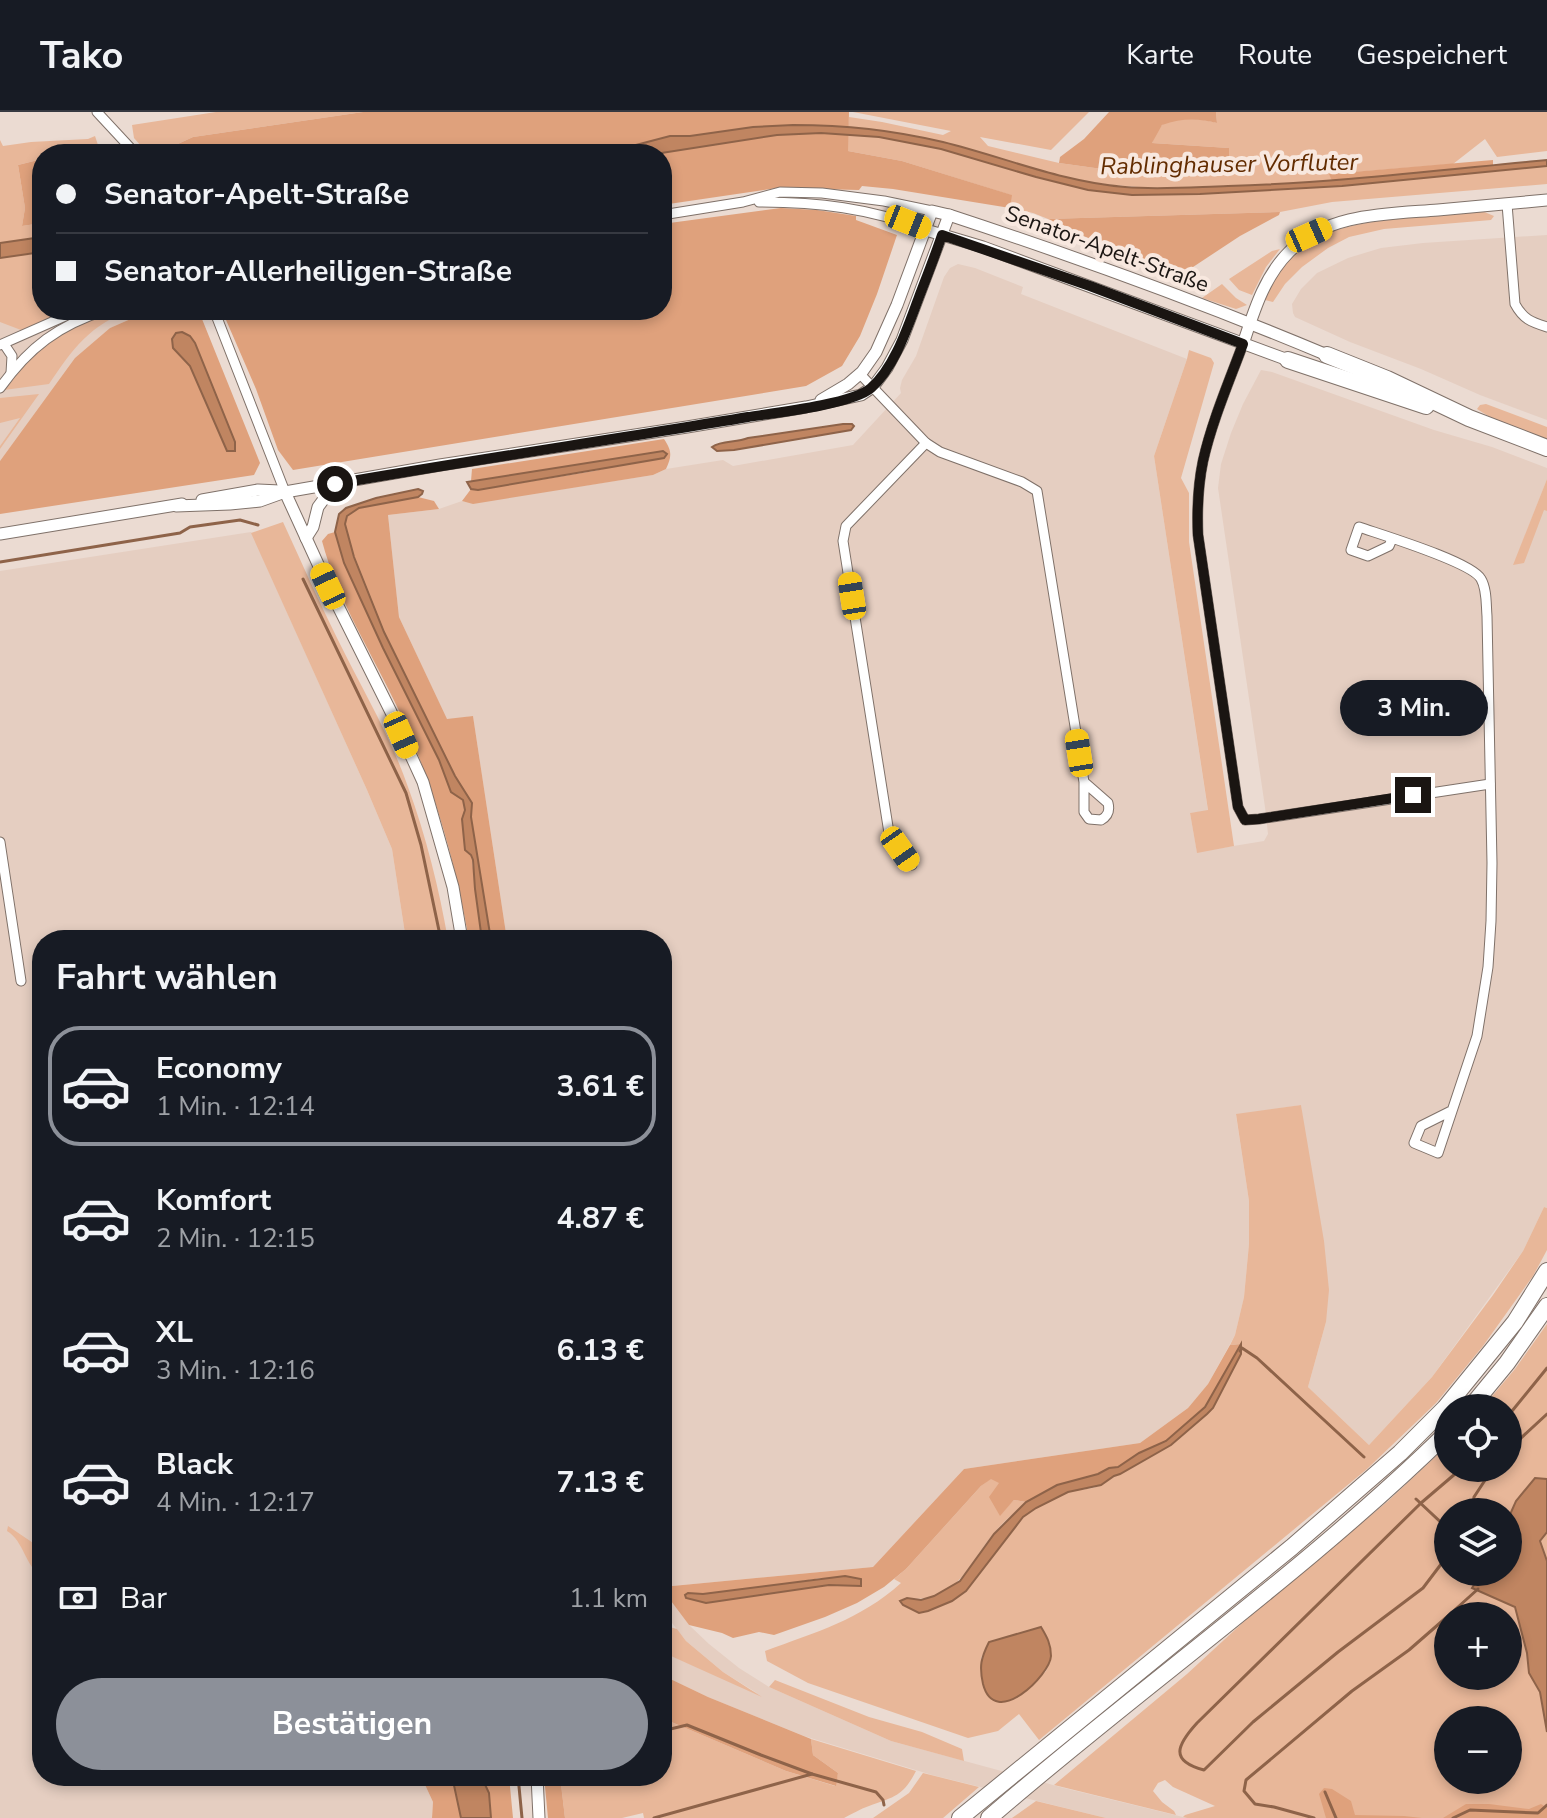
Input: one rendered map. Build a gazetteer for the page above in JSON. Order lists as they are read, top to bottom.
{
  "streets": {
    "street": ["Senator-Apelt-Straße"]
  },
  "water": ["Rablinghauser Vorfluter"],
  "page": {
    "header": "Tako",
    "nav": ["Karte", "Route", "Gespeichert"],
    "banner": ["Senator-Apelt-Straße", "Senator-Allerheiligen-Straße"],
    "bubble": "3 Min.",
    "heading": "Fahrt wählen",
    "list": [
      {
        "name": "Economy",
        "note": "1 Min. · 12:14",
        "value": "3.61 €"
      },
      {
        "name": "Komfort",
        "note": "2 Min. · 12:15",
        "value": "4.87 €"
      },
      {
        "name": "XL",
        "note": "3 Min. · 12:16",
        "value": "6.13 €"
      },
      {
        "name": "Black",
        "note": "4 Min. · 12:17",
        "value": "7.13 €"
      }
    ],
    "map_buttons": ["+", "−"],
    "pay": ["Bar", "1.1 km"],
    "buttons": "Bestätigen"
  }
}
